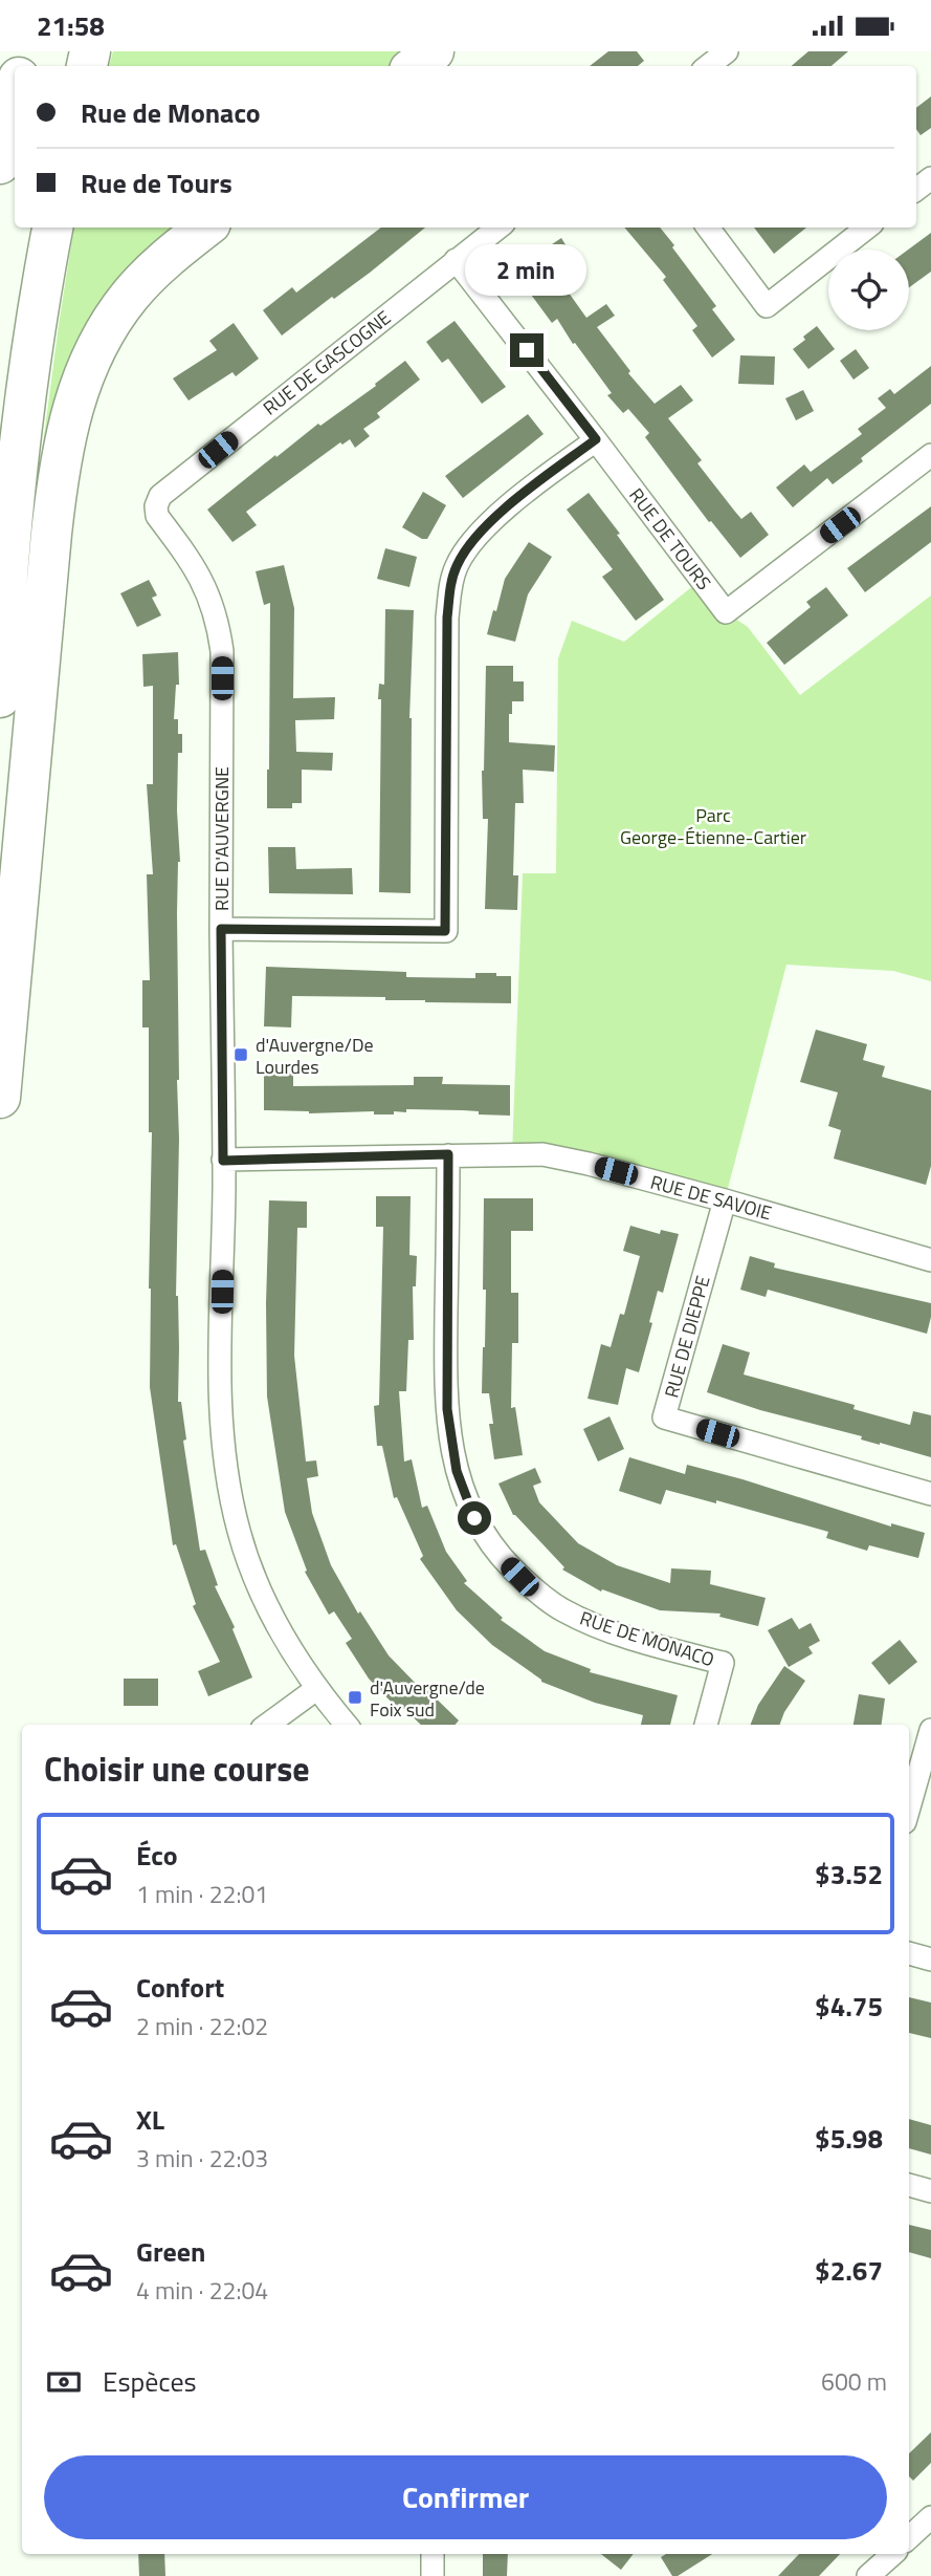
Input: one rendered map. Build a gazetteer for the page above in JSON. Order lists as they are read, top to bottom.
{
  "streets": {
    "street": [
      "RUE DE GASCOGNE",
      "RUE DE TOURS",
      "RUE D'AUVERGNE",
      "RUE DE SAVOIE",
      "RUE DE DIEPPE",
      "RUE DE MONACO"
    ]
  },
  "crossings": [
    ["RUE DE GASCOGNE", "RUE DE TOURS"],
    ["RUE DE GASCOGNE", "RUE D'AUVERGNE"],
    ["RUE D'AUVERGNE", "RUE DE SAVOIE"],
    ["RUE DE SAVOIE", "RUE DE DIEPPE"],
    ["RUE DE SAVOIE", "RUE DE MONACO"]
  ],
  "parks": ["Parc George-Étienne-Cartier"],
  "places": {
    "transit": ["d'Auvergne/De Lourdes", "d'Auvergne/de Foix sud"]
  },
  "page": {
    "status": "21:58",
    "banner": ["Rue de Monaco", "Rue de Tours"],
    "bubble": "2 min",
    "heading": "Choisir une course",
    "list": [
      {
        "name": "Éco",
        "note": "1 min · 22:01",
        "value": "$3.52"
      },
      {
        "name": "Confort",
        "note": "2 min · 22:02",
        "value": "$4.75"
      },
      {
        "name": "XL",
        "note": "3 min · 22:03",
        "value": "$5.98"
      },
      {
        "name": "Green",
        "note": "4 min · 22:04",
        "value": "$2.67"
      }
    ],
    "pay": ["Espèces", "600 m"],
    "buttons": "Confirmer"
  }
}
